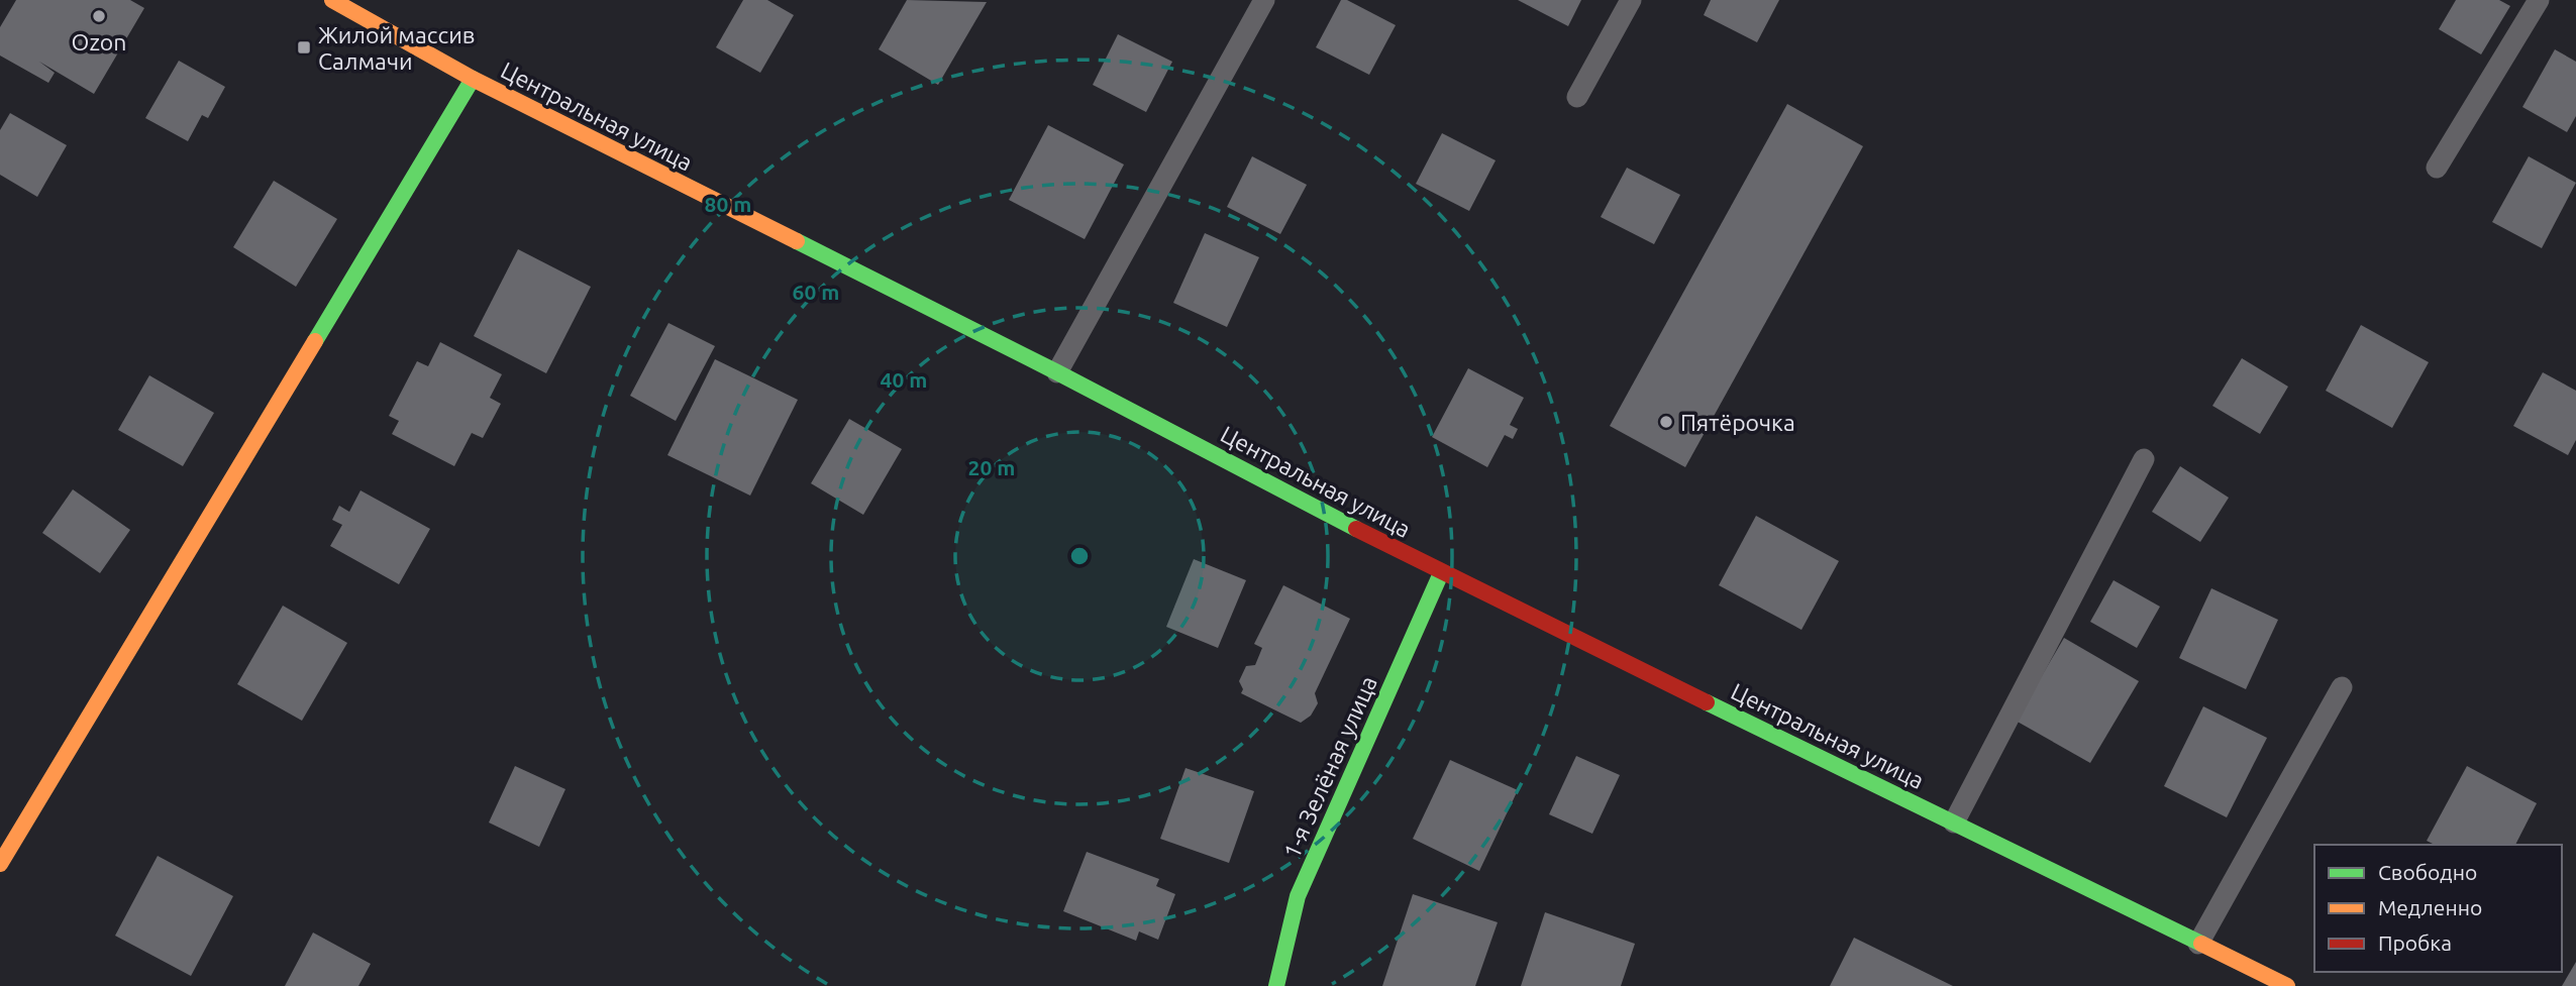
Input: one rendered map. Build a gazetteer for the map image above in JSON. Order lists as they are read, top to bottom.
{
  "streets": {
    "street": ["Центральная улица", "1-я Зелёная улица"]
  },
  "crossings": [
    ["Центральная улица", "1-я Зелёная улица"]
  ],
  "places": {
    "other": ["Ozon", "Пятёрочка"],
    "transit": ["Жилой массив Салмачи"]
  },
  "legend": ["Свободно", "Медленно", "Пробка"],
  "rings": [
    "80 m",
    "60 m",
    "40 m",
    "20 m"
  ]
}
